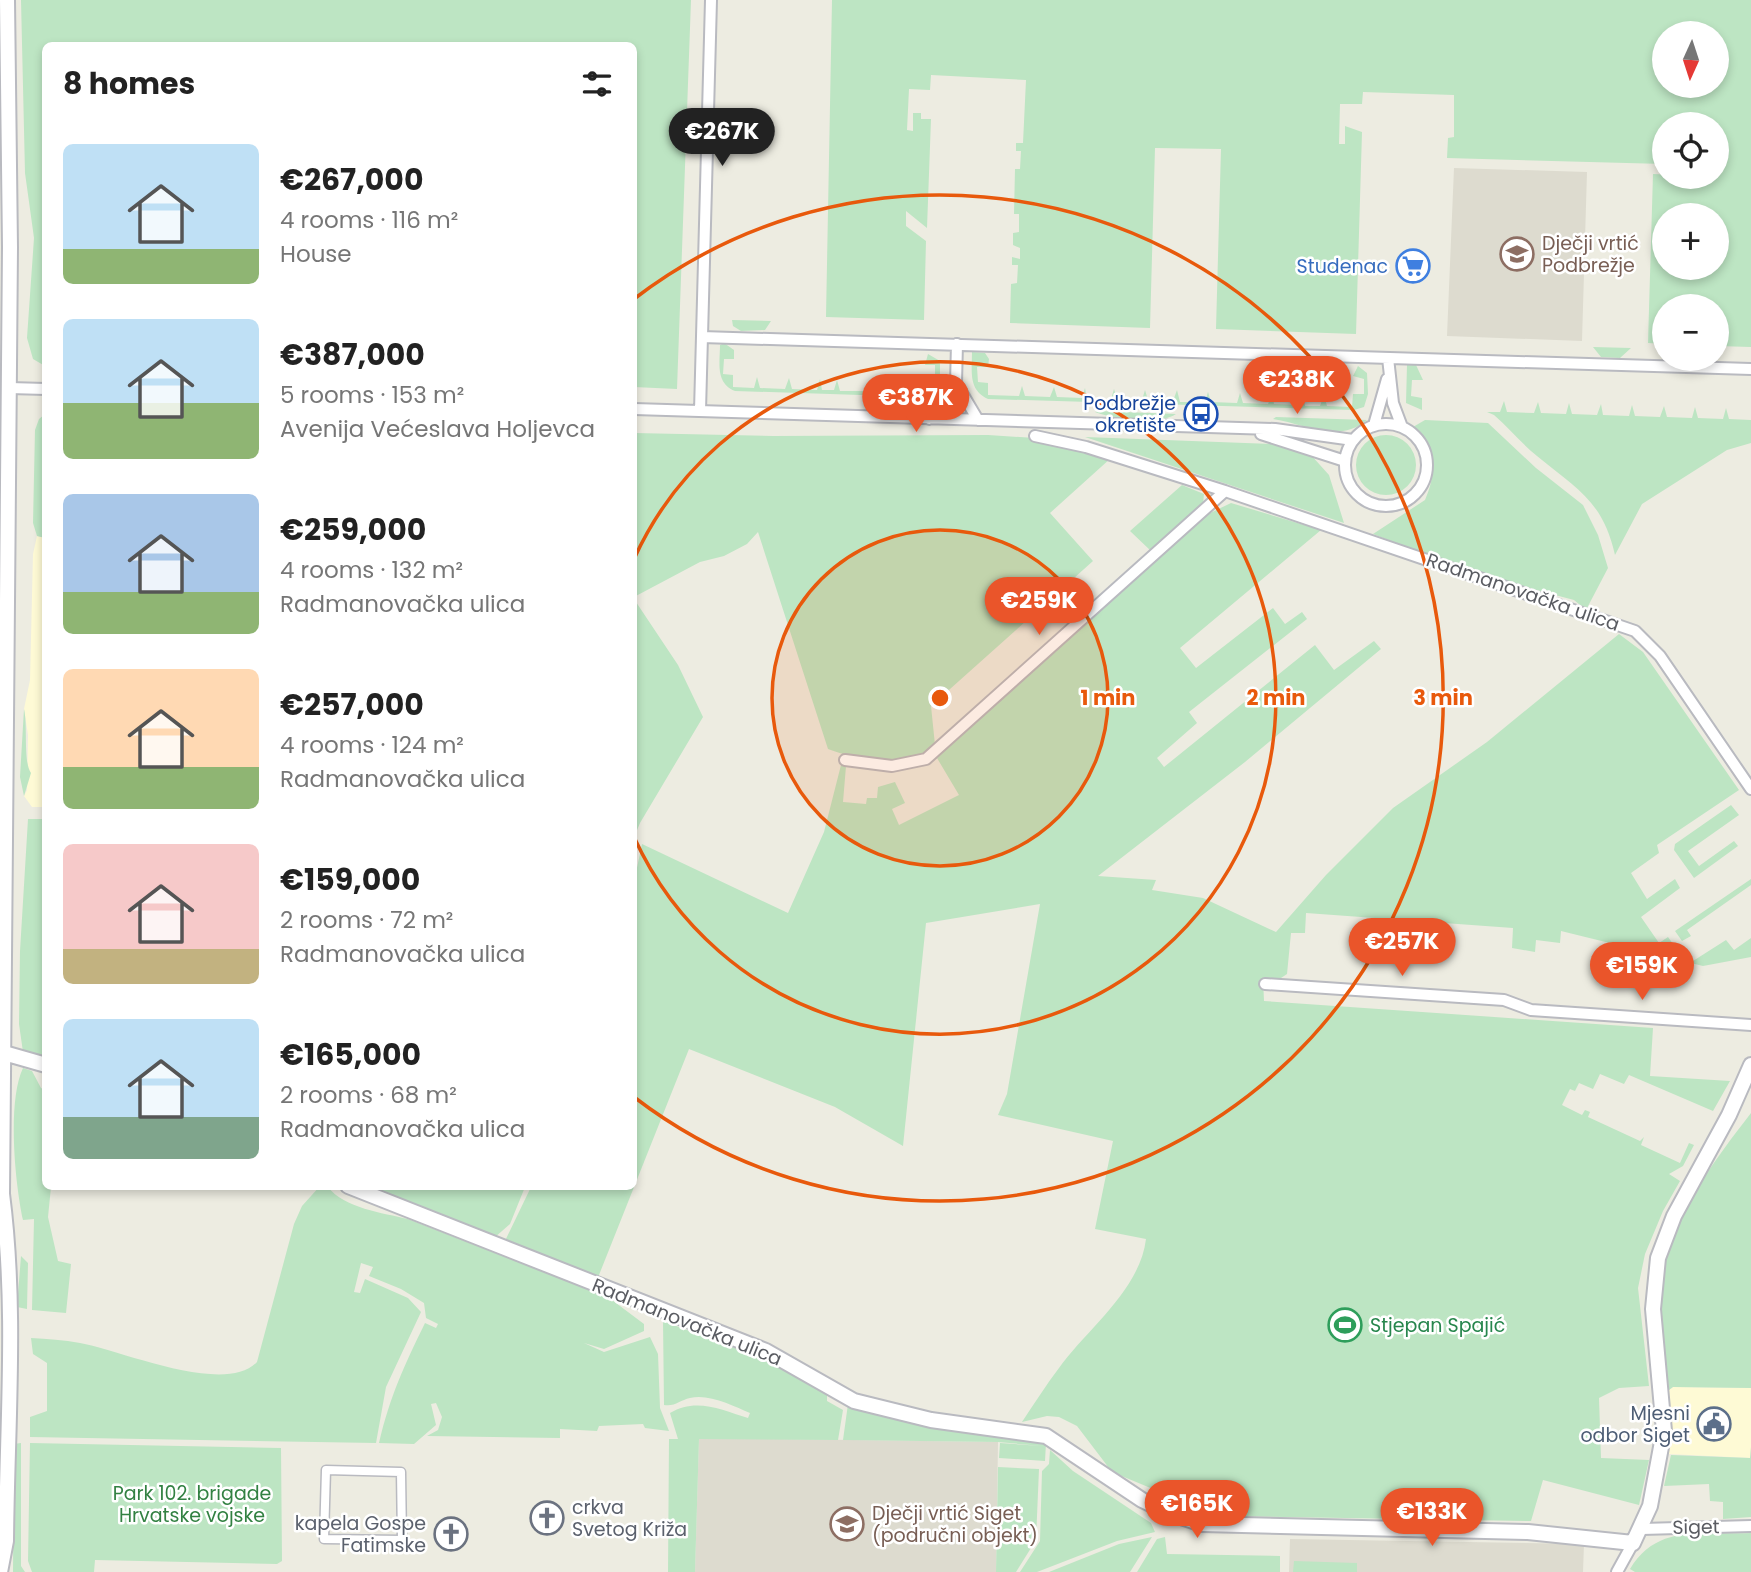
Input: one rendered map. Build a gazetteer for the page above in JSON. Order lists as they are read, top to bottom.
{
  "streets": {
    "street": ["Radmanovačka ulica", "Siget"]
  },
  "parks": ["Park 102. brigade Hrvatske vojske"],
  "places": {
    "school or university": ["Dječji vrtić Podbrežje", "Dječji vrtić Siget (područni objekt)"],
    "supermarket": ["Studenac"],
    "bus stop": ["Podbrežje okretište"],
    "sports": ["Stjepan Spajić"],
    "public building": ["Mjesni odbor Siget"],
    "church": ["crkva Svetog Križa", "kapela Gospe Fatimske"]
  },
  "north": "bottom",
  "page": {
    "map_buttons": ["+", "−"],
    "heading": "8 homes",
    "price": [
      "€267K",
      "€238K",
      "€387K",
      "€259K",
      "€257K",
      "€159K",
      "€165K",
      "€133K"
    ],
    "list": [
      {
        "name": "€267,000",
        "note": "4 rooms · 116 m² · House"
      },
      {
        "name": "€387,000",
        "note": "5 rooms · 153 m² · Avenija Većeslava Holjevca"
      },
      {
        "name": "€259,000",
        "note": "4 rooms · 132 m² · Radmanovačka ulica"
      },
      {
        "name": "€257,000",
        "note": "4 rooms · 124 m² · Radmanovačka ulica"
      },
      {
        "name": "€159,000",
        "note": "2 rooms · 72 m² · Radmanovačka ulica"
      },
      {
        "name": "€165,000",
        "note": "2 rooms · 68 m² · Radmanovačka ulica"
      }
    ]
  },
  "rings": ["1 min", "2 min", "3 min"]
}
